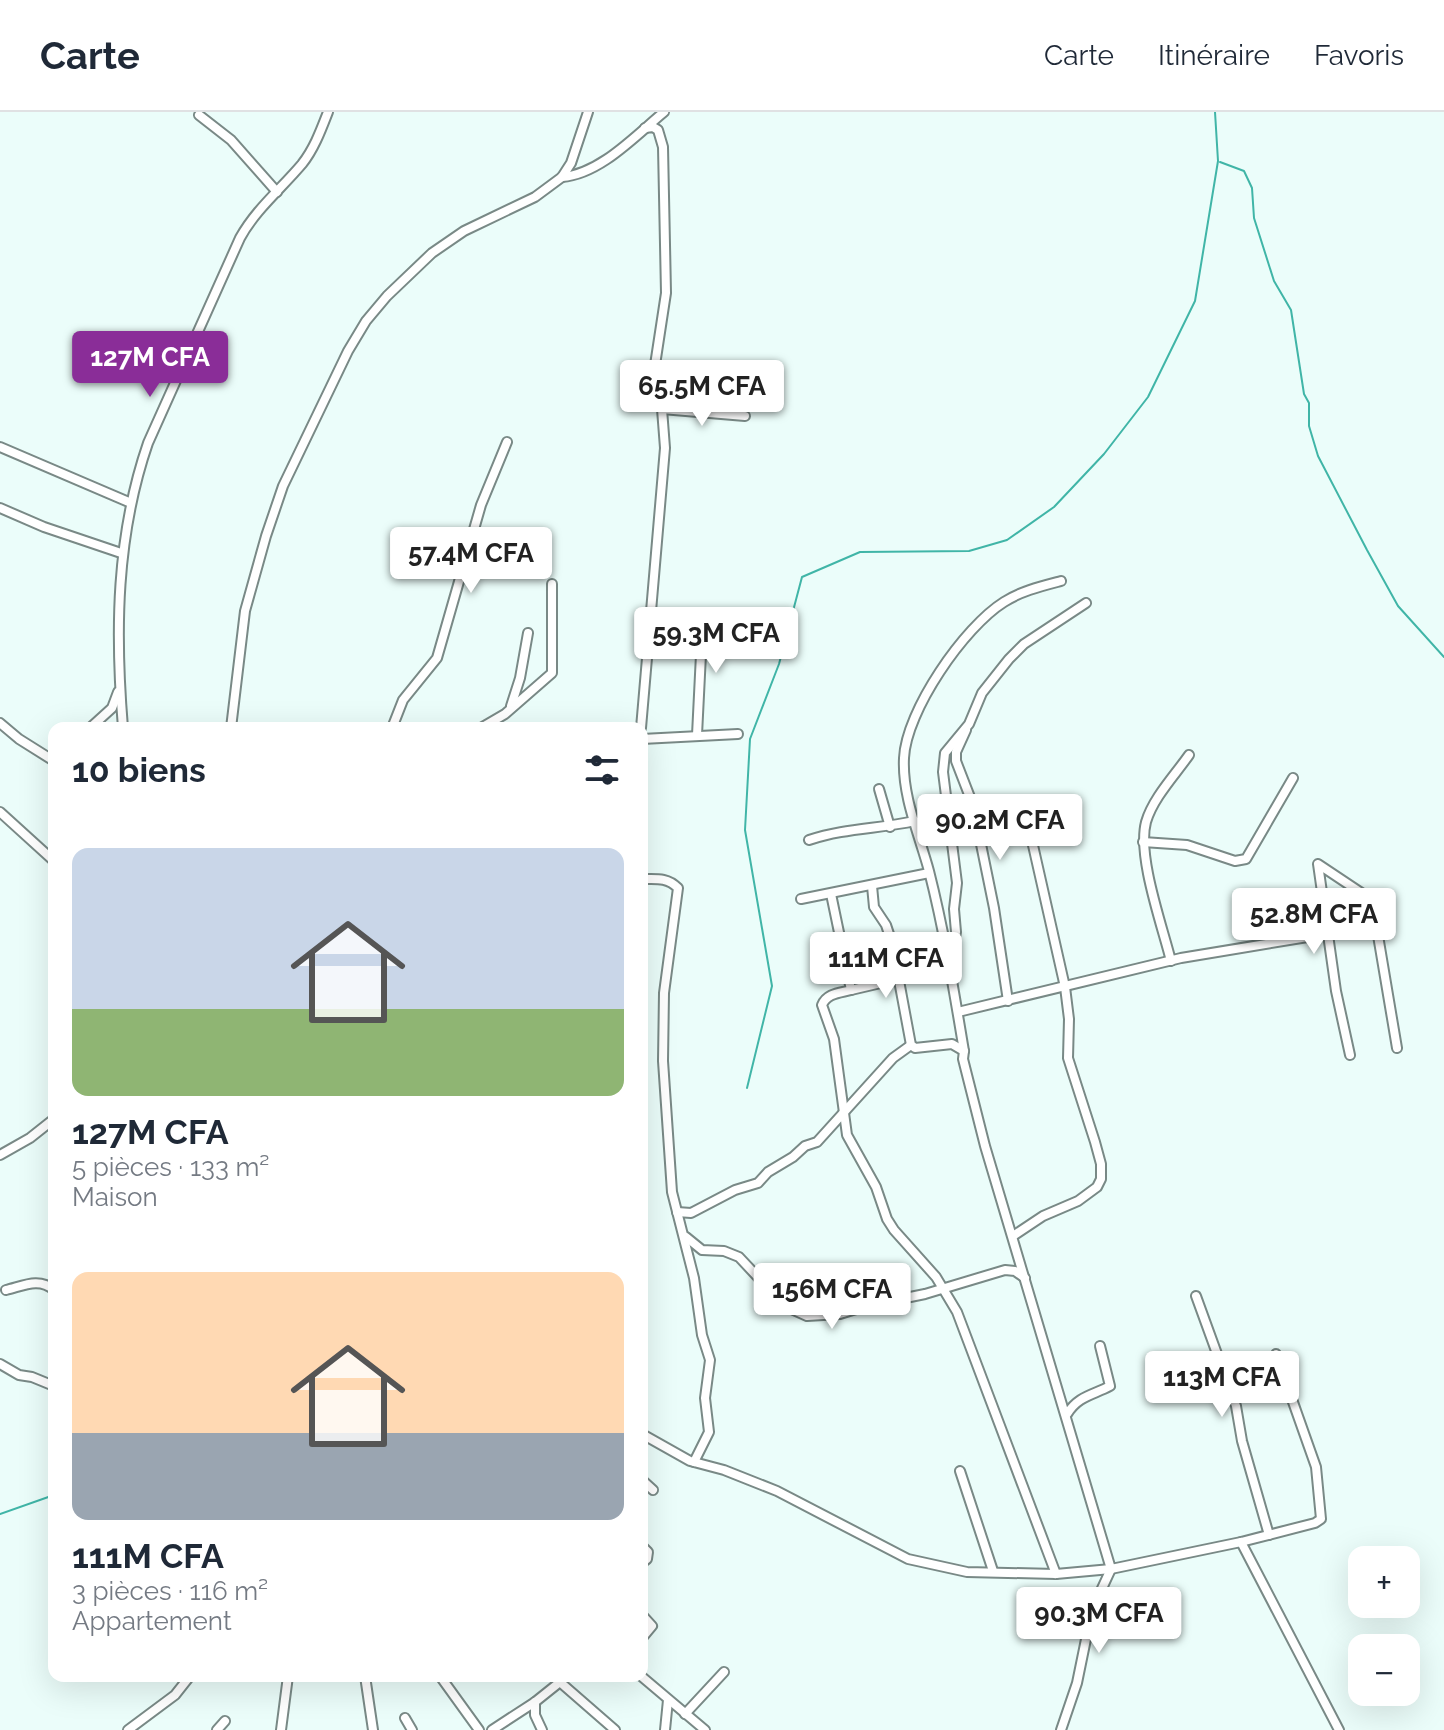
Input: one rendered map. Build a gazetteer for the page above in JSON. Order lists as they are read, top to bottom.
{
  "page": {
    "header": "Carte",
    "nav": ["Carte", "Itinéraire", "Favoris"],
    "price": [
      "127M CFA",
      "65.5M CFA",
      "57.4M CFA",
      "59.3M CFA",
      "90.2M CFA",
      "52.8M CFA",
      "111M CFA",
      "156M CFA",
      "113M CFA",
      "90.3M CFA"
    ],
    "heading": "10 biens",
    "list": [
      {
        "name": "127M CFA",
        "note": "5 pièces · 133 m² · Maison"
      },
      {
        "name": "111M CFA",
        "note": "3 pièces · 116 m² · Appartement"
      }
    ],
    "map_buttons": ["+", "−"]
  }
}
